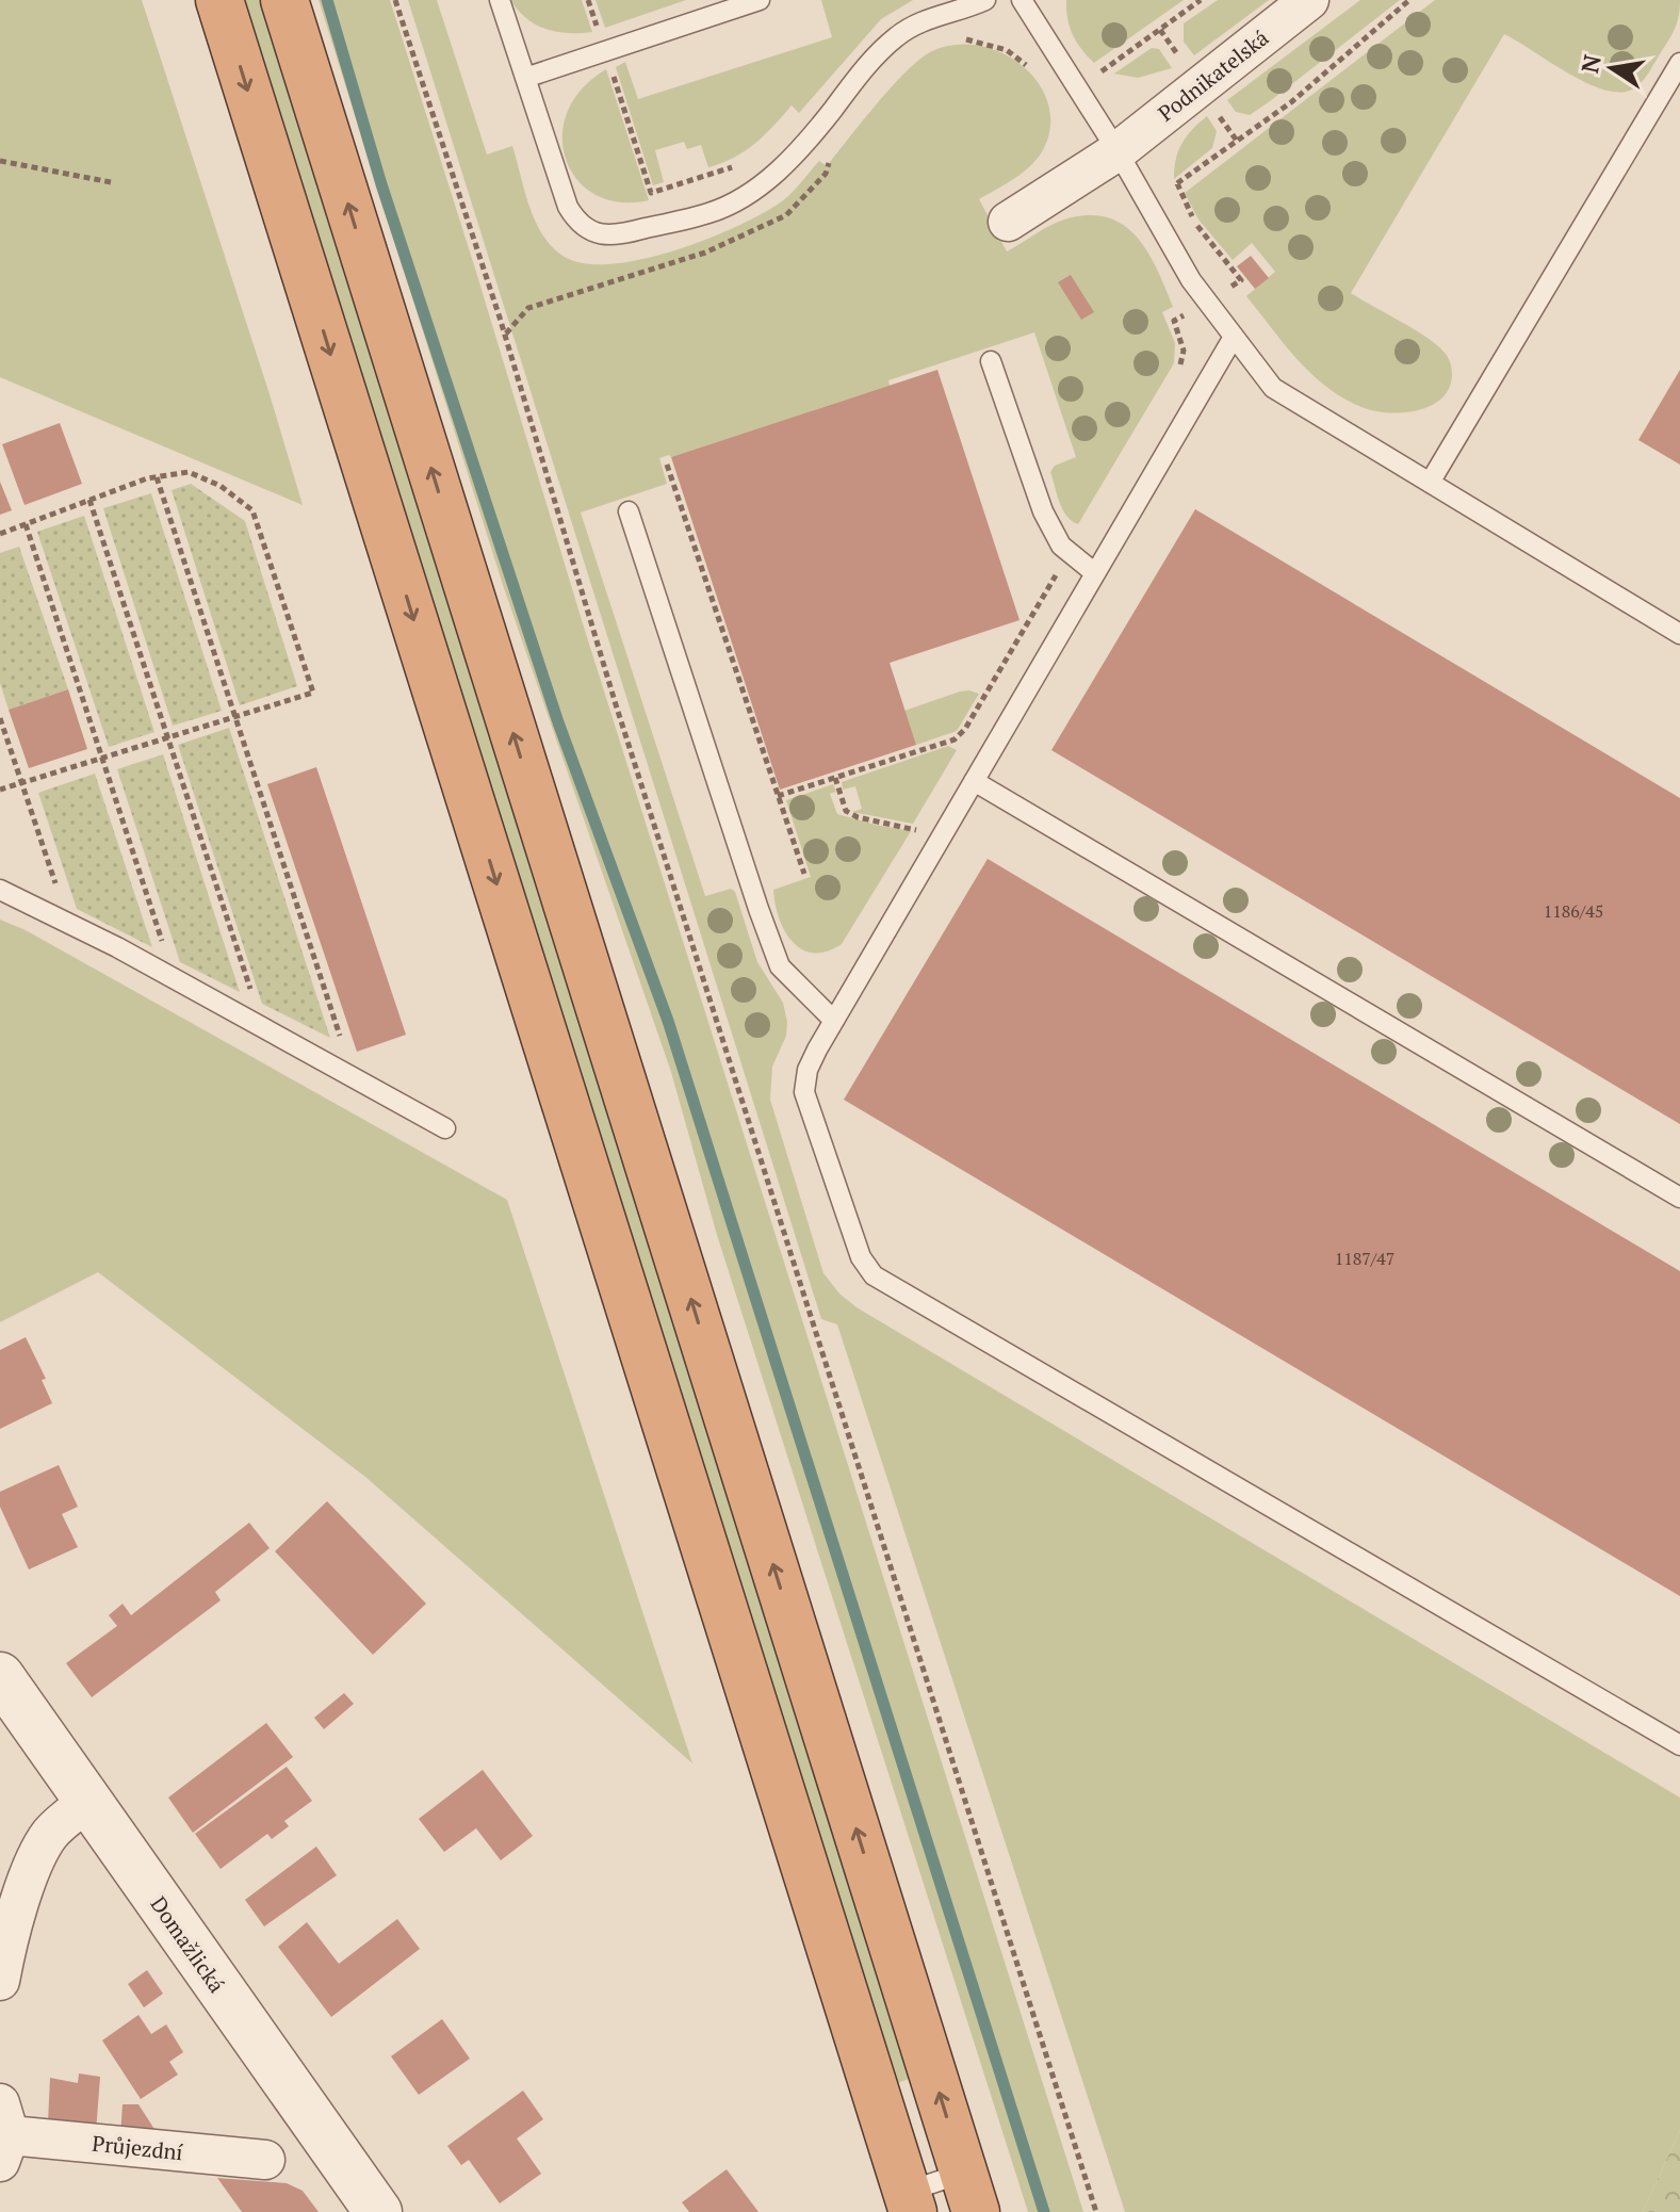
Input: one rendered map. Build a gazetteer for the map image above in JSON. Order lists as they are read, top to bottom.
{
  "streets": {
    "street": ["Podnikatelská", "Domažlická", "Průjezdní"]
  },
  "house_numbers": ["1186/45", "1187/47"],
  "north": "left"
}
